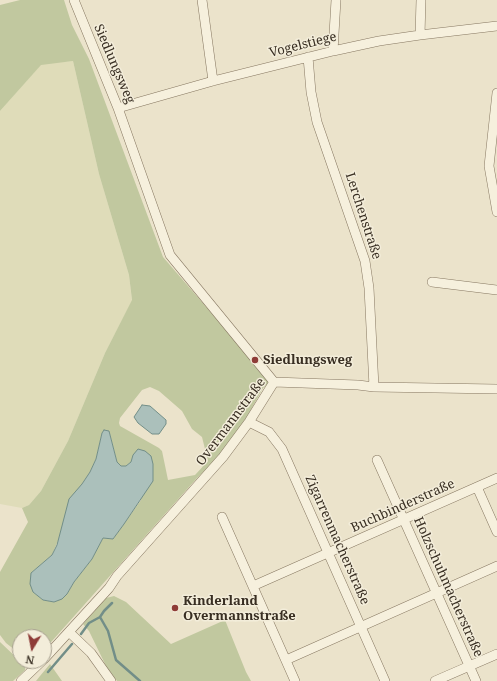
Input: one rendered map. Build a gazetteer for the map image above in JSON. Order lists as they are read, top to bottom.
{
  "streets": {
    "street": [
      "Vogelstiege",
      "Siedlungsweg",
      "Lerchenstraße",
      "Overmannstraße",
      "Buchbinderstraße",
      "Zigarrenmacherstraße",
      "Holzschuhmacherstraße"
    ]
  },
  "crossings": [
    ["Vogelstiege", "Siedlungsweg"],
    ["Vogelstiege", "Lerchenstraße"],
    ["Siedlungsweg", "Overmannstraße"],
    ["Lerchenstraße", "Overmannstraße"],
    ["Overmannstraße", "Zigarrenmacherstraße"],
    ["Buchbinderstraße", "Zigarrenmacherstraße"],
    ["Buchbinderstraße", "Holzschuhmacherstraße"]
  ],
  "places": ["Siedlungsweg", "Kinderland Overmannstraße"],
  "north": "bottom"
}
